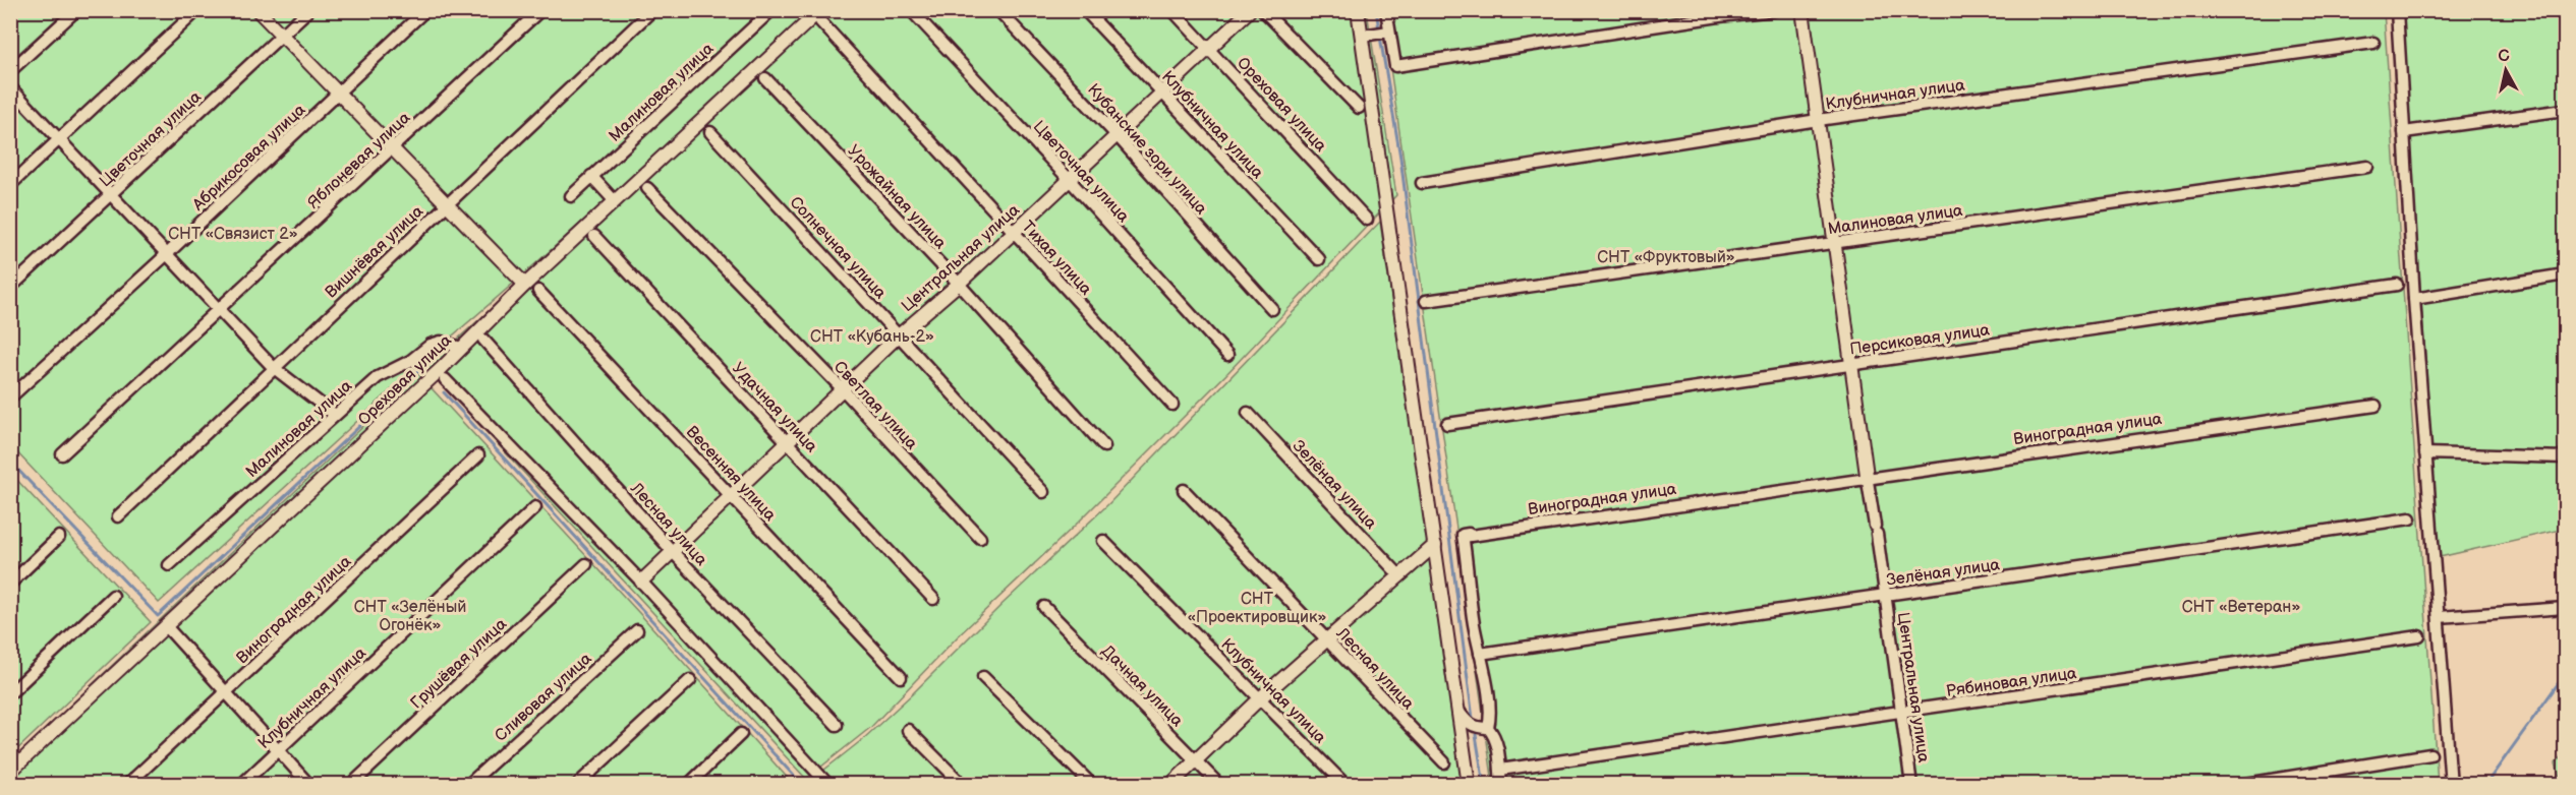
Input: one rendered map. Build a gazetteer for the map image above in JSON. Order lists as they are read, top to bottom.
{
  "streets": {
    "street": [
      "Малиновая улица",
      "Клубничная улица",
      "Ореховая улица",
      "Цветочная улица",
      "Кубанские зори улица",
      "Абрикосовая улица",
      "Яблоневая улица",
      "Урожайная улица",
      "Солнечная улица",
      "Вишнёвая улица",
      "Центральная улица",
      "Тихая улица",
      "Персиковая улица",
      "Светлая улица",
      "Удачная улица",
      "Виноградная улица",
      "Весенняя улица",
      "Зелёная улица",
      "Лесная улица",
      "Грушёвая улица",
      "Рябиновая улица",
      "Дачная улица",
      "Сливовая улица"
    ]
  },
  "crossings": [
    ["Малиновая улица", "Ореховая улица"],
    ["Клубничная улица", "Центральная улица"],
    ["Ореховая улица", "Центральная улица"],
    ["Ореховая улица", "Тихая улица"],
    ["Цветочная улица", "Центральная улица"],
    ["Кубанские зори улица", "Центральная улица"],
    ["Урожайная улица", "Центральная улица"],
    ["Солнечная улица", "Центральная улица"],
    ["Центральная улица", "Тихая улица"],
    ["Центральная улица", "Светлая улица"],
    ["Центральная улица", "Удачная улица"],
    ["Центральная улица", "Виноградная улица"],
    ["Центральная улица", "Весенняя улица"],
    ["Центральная улица", "Зелёная улица"],
    ["Центральная улица", "Лесная улица"],
    ["Центральная улица", "Рябиновая улица"]
  ],
  "parks": [
    "СНТ «Связист 2»",
    "СНТ «Фруктовый»",
    "СНТ «Кубань-2»",
    "СНТ «Проектировщик»",
    "СНТ «Зелёный Огонёк»",
    "СНТ «Ветеран»"
  ],
  "north": "top"
}
